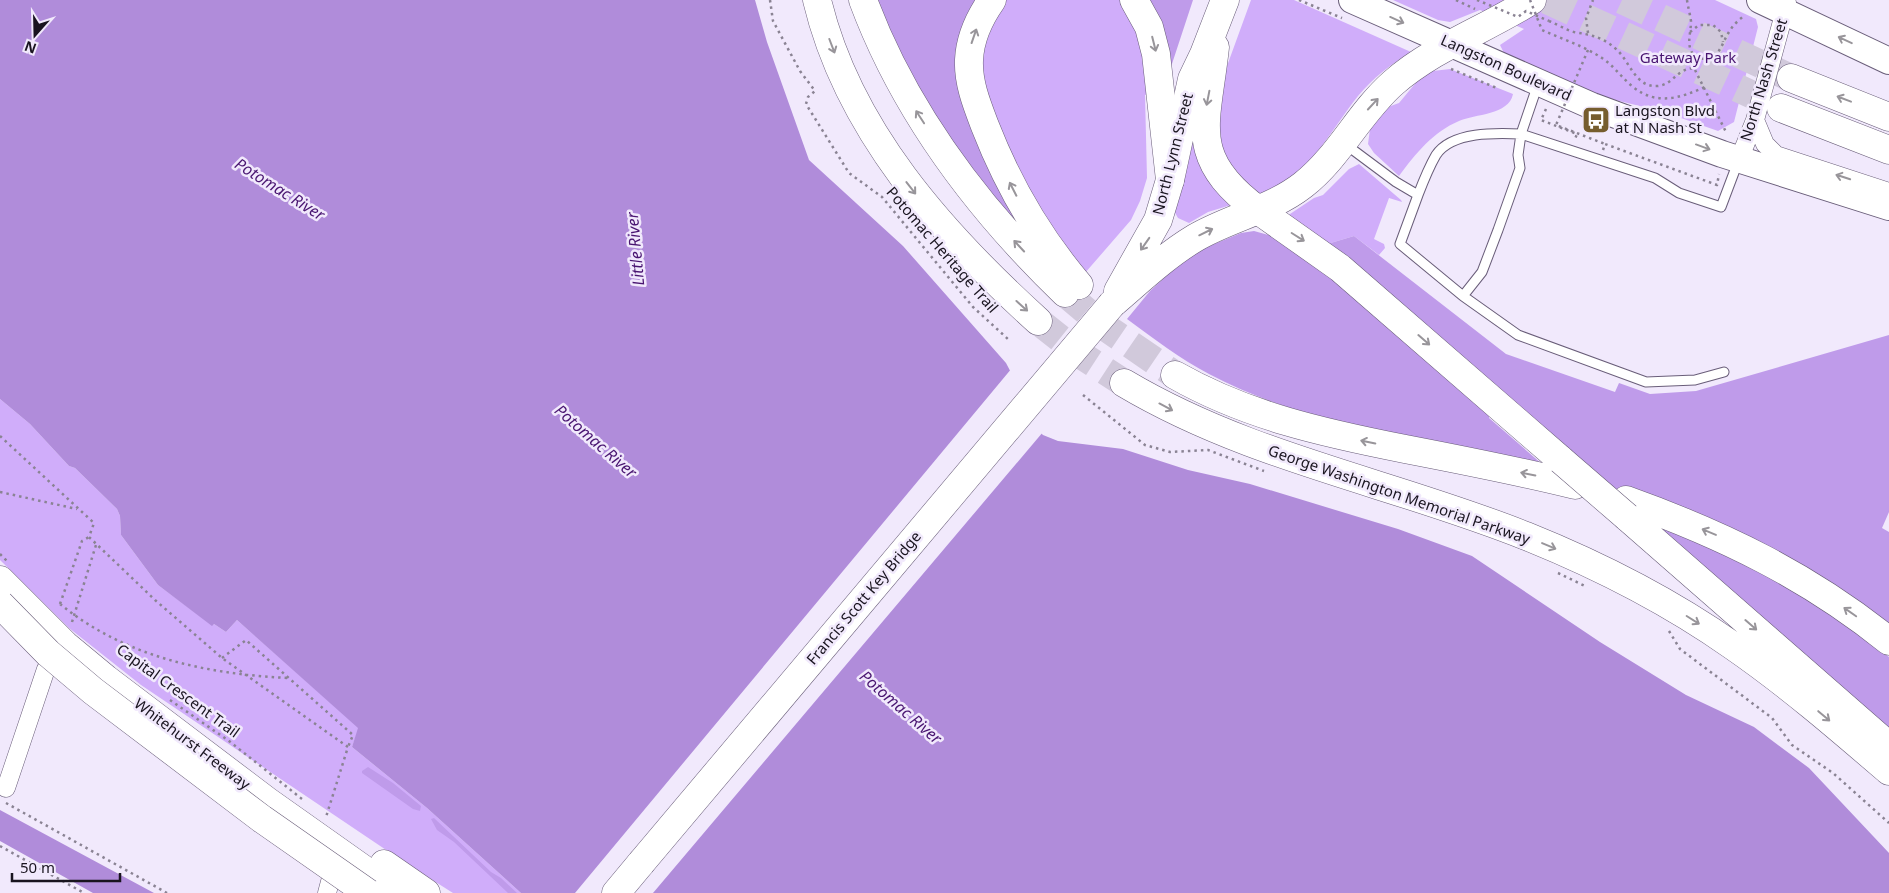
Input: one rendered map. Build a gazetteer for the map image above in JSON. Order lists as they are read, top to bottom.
{
  "streets": {
    "highway": [
      "North Lynn Street",
      "George Washington Memorial Parkway",
      "Francis Scott Key Bridge",
      "Whitehurst Freeway"
    ],
    "main road": ["Langston Boulevard"],
    "street": ["North Nash Street"],
    "path": ["Potomac Heritage Trail", "Capital Crescent Trail"]
  },
  "crossings": [
    ["Langston Boulevard", "North Nash Street"],
    ["North Lynn Street", "Francis Scott Key Bridge"],
    ["Capital Crescent Trail", "Whitehurst Freeway"]
  ],
  "one_way": ["Langston Boulevard", "North Lynn Street"],
  "water": ["Potomac River", "Little River"],
  "parks": ["Gateway Park"],
  "places": {
    "bus stop": ["Langston Blvd at N Nash St"]
  },
  "scale_bar": "50 m",
  "north": "bottom"
}
